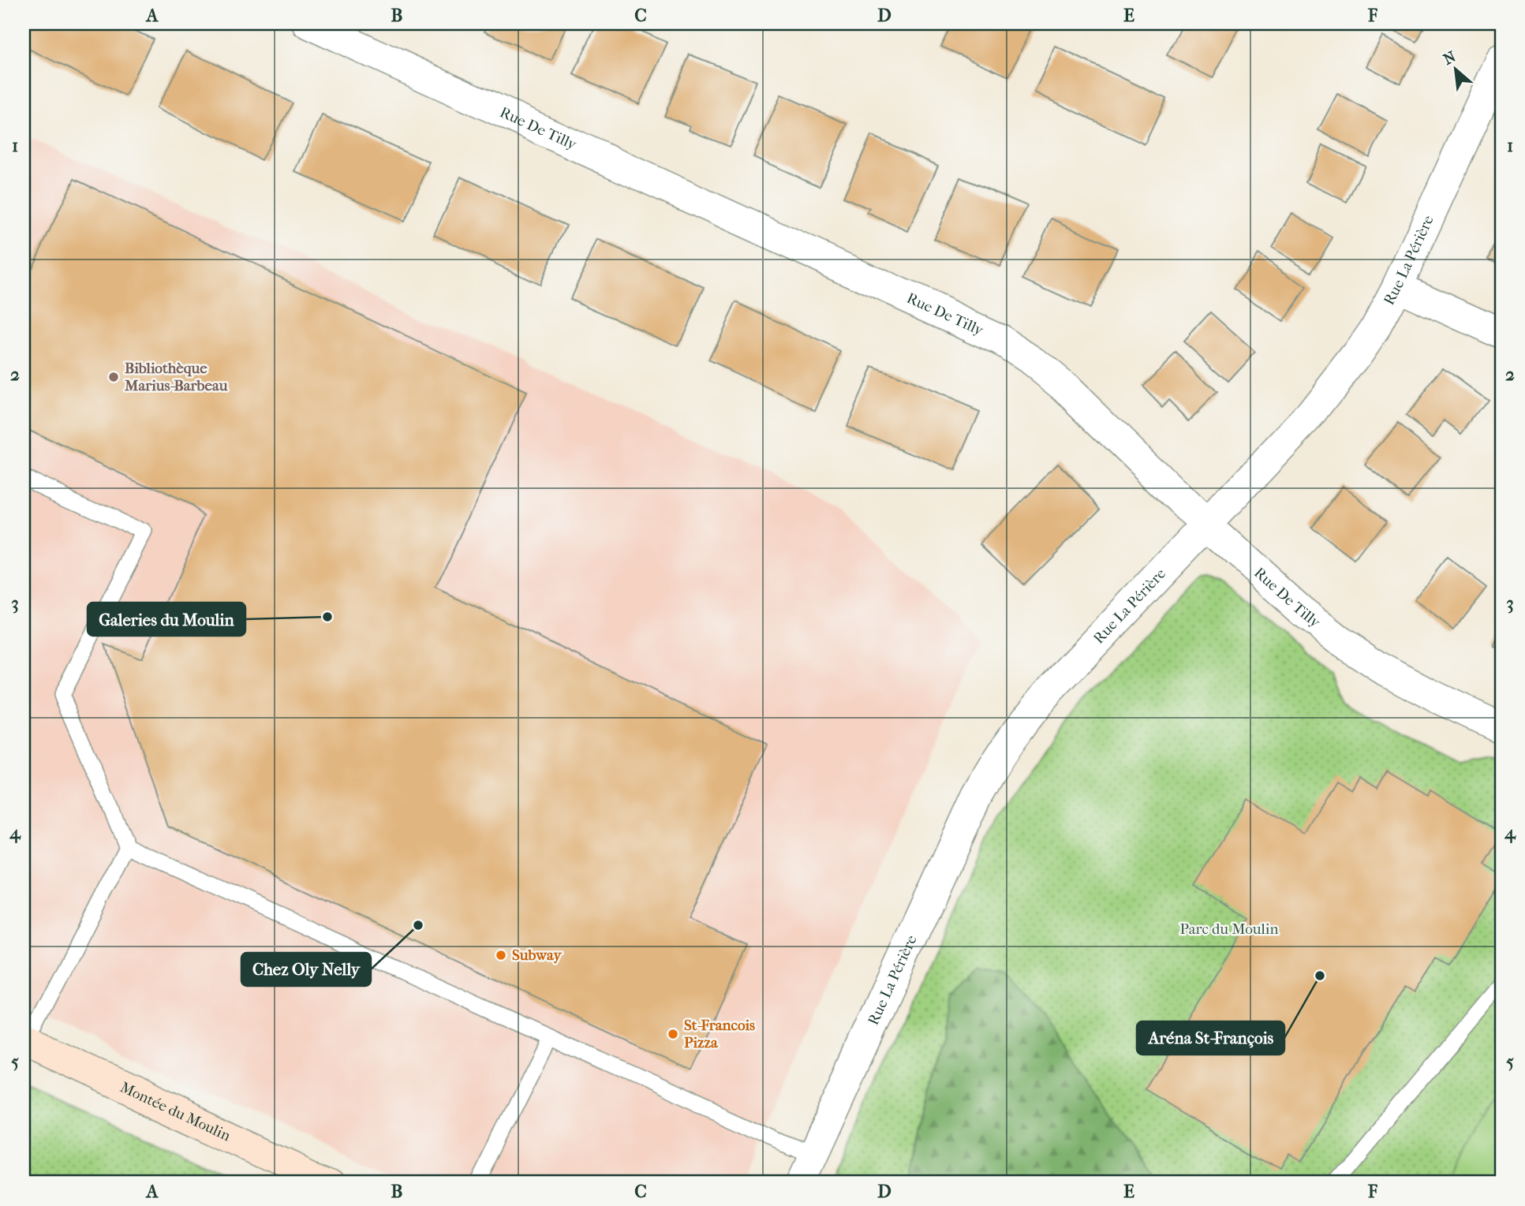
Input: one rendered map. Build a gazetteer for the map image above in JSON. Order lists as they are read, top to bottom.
{
  "streets": {
    "street": ["Rue De Tilly", "Rue La Périère", "Montée du Moulin"]
  },
  "crossings": [
    ["Rue De Tilly", "Rue La Périère"]
  ],
  "parks": ["Parc du Moulin"],
  "places": [
    "Bibliothèque Marius-Barbeau",
    "Galeries du Moulin",
    "Chez Oly Nelly",
    "Subway",
    "Aréna St-François",
    "St-Francois Pizza"
  ],
  "north": "top left",
  "grid": {
    "columns": [
      "A",
      "B",
      "C",
      "D",
      "E",
      "F"
    ],
    "rows": [
      "1",
      "2",
      "3",
      "4",
      "5"
    ]
  }
}
